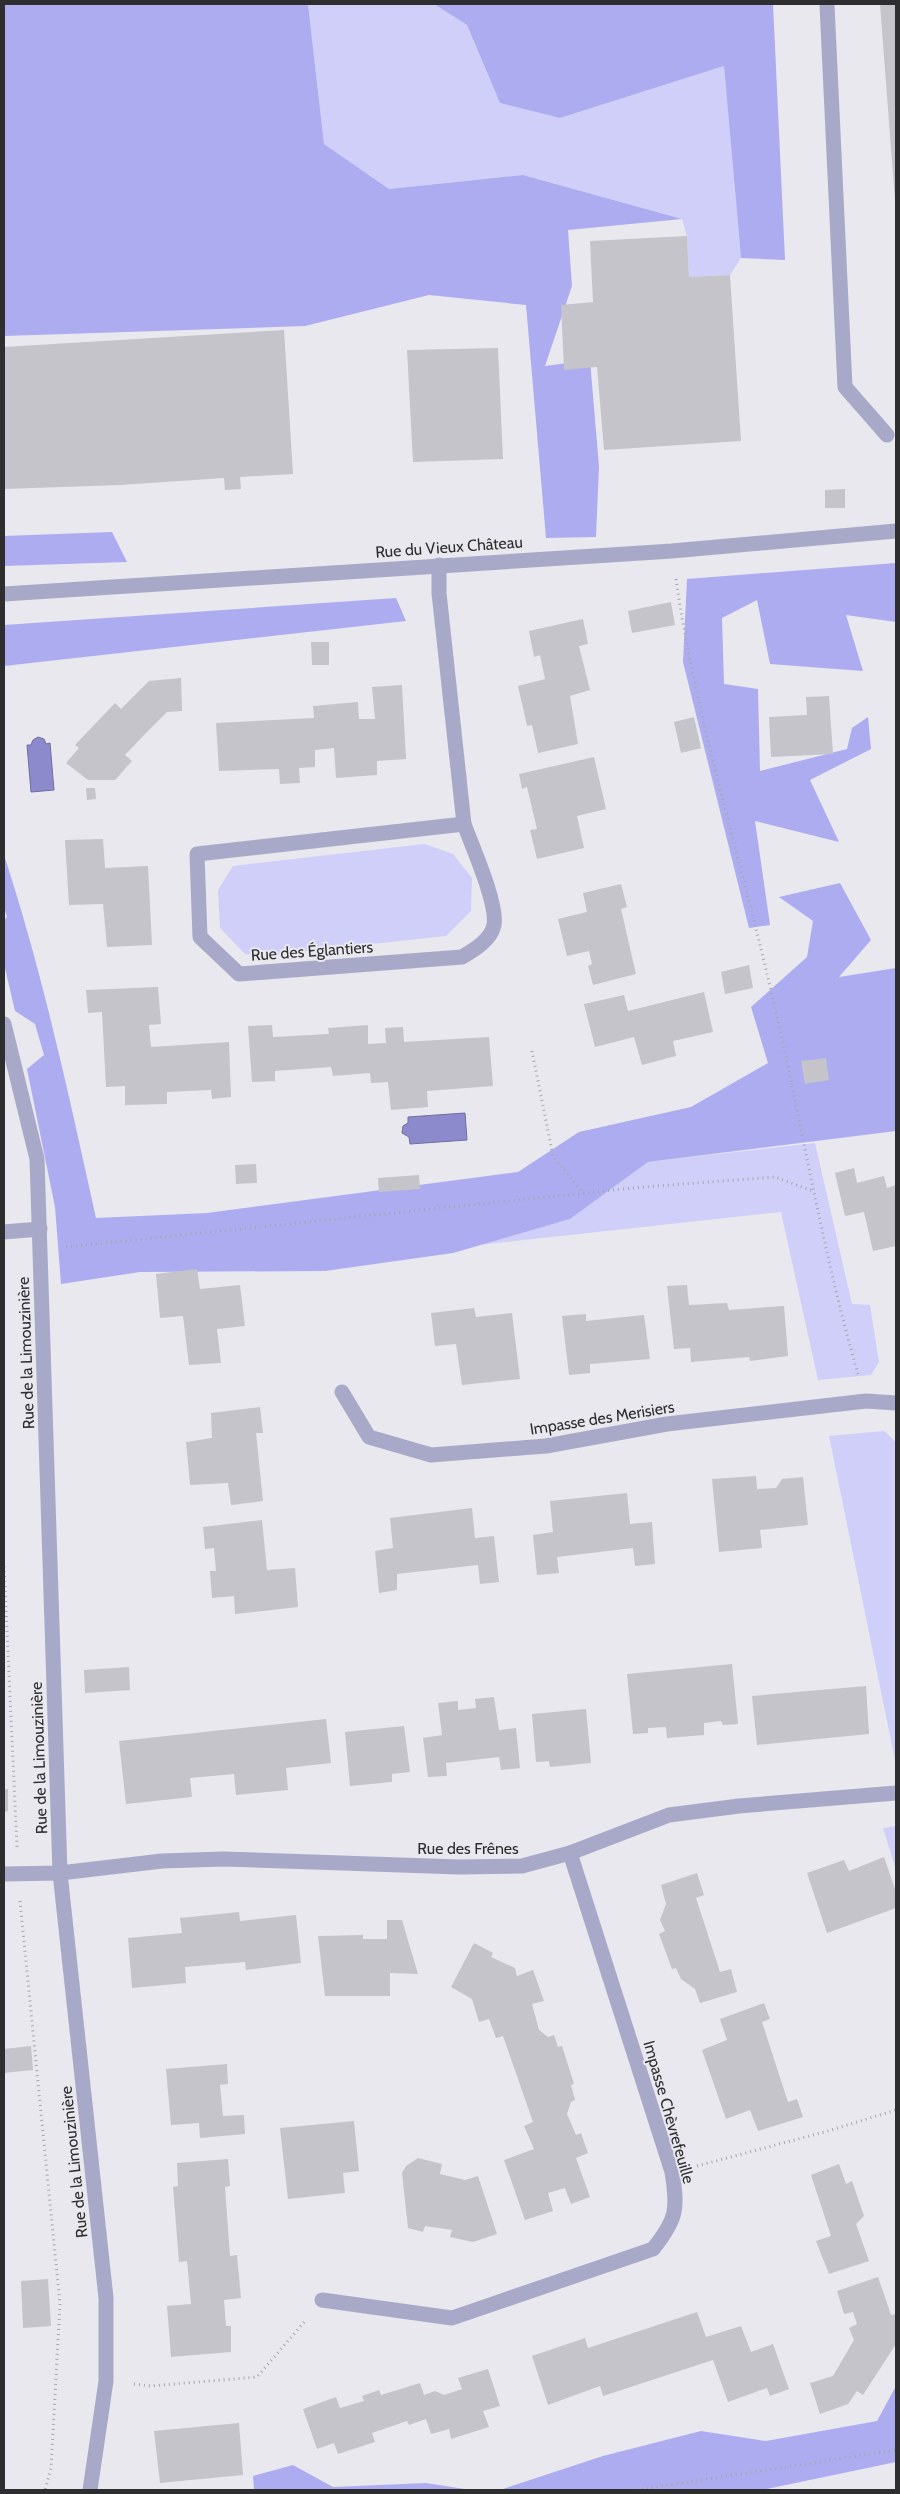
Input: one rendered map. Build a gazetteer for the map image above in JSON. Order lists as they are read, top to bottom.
{
  "streets": {
    "street": [
      "Rue du Vieux Château",
      "Rue des Églantiers",
      "Rue de la Limouzinière",
      "Impasse des Merisiers",
      "Rue des Frênes",
      "Impasse Chèvrefeuille"
    ]
  },
  "crossings": [
    ["Rue du Vieux Château", "Rue des Églantiers"],
    ["Rue de la Limouzinière", "Rue des Frênes"],
    ["Rue des Frênes", "Impasse Chèvrefeuille"]
  ]
}
